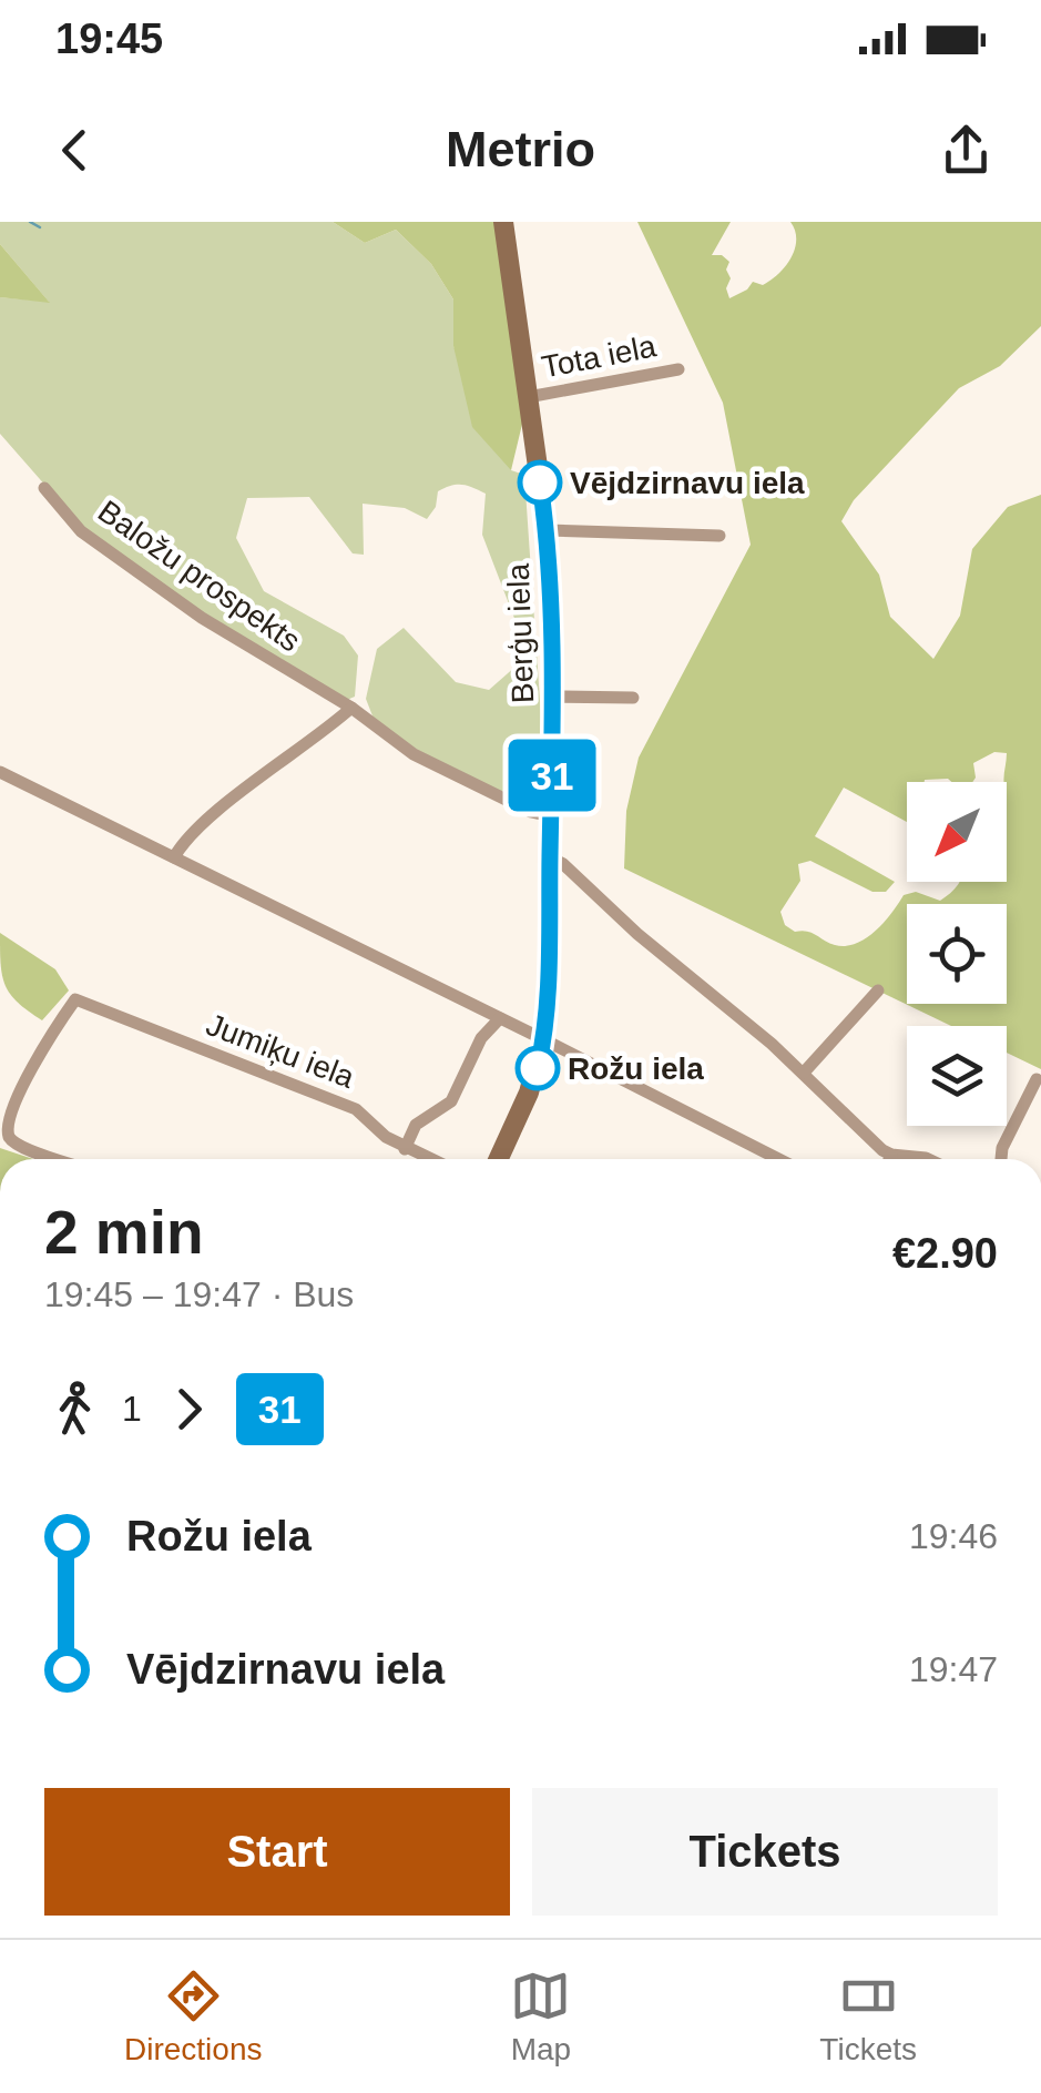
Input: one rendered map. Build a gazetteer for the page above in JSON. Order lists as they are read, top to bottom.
{
  "streets": {
    "main road": ["Berģu iela"],
    "street": ["Tota iela", "Baložu prospekts", "Jumiķu iela"]
  },
  "crossings": [
    ["Tota iela", "Berģu iela"]
  ],
  "places": ["Vējdzirnavu iela", "Rožu iela"],
  "lines": ["bus line 31"],
  "north": "bottom left",
  "page": {
    "status": "19:45",
    "header": "Metrio",
    "on_map": "31",
    "heading": ["2 min", "19:45 – 19:47 · Bus", "€2.90"],
    "legs": ["1", "31"],
    "list": [
      {
        "name": "Rožu iela",
        "value": "19:46"
      },
      {
        "name": "Vējdzirnavu iela",
        "value": "19:47"
      }
    ],
    "buttons": ["Start", "Tickets"],
    "tabs": ["Directions", "Map", "Tickets"]
  }
}
